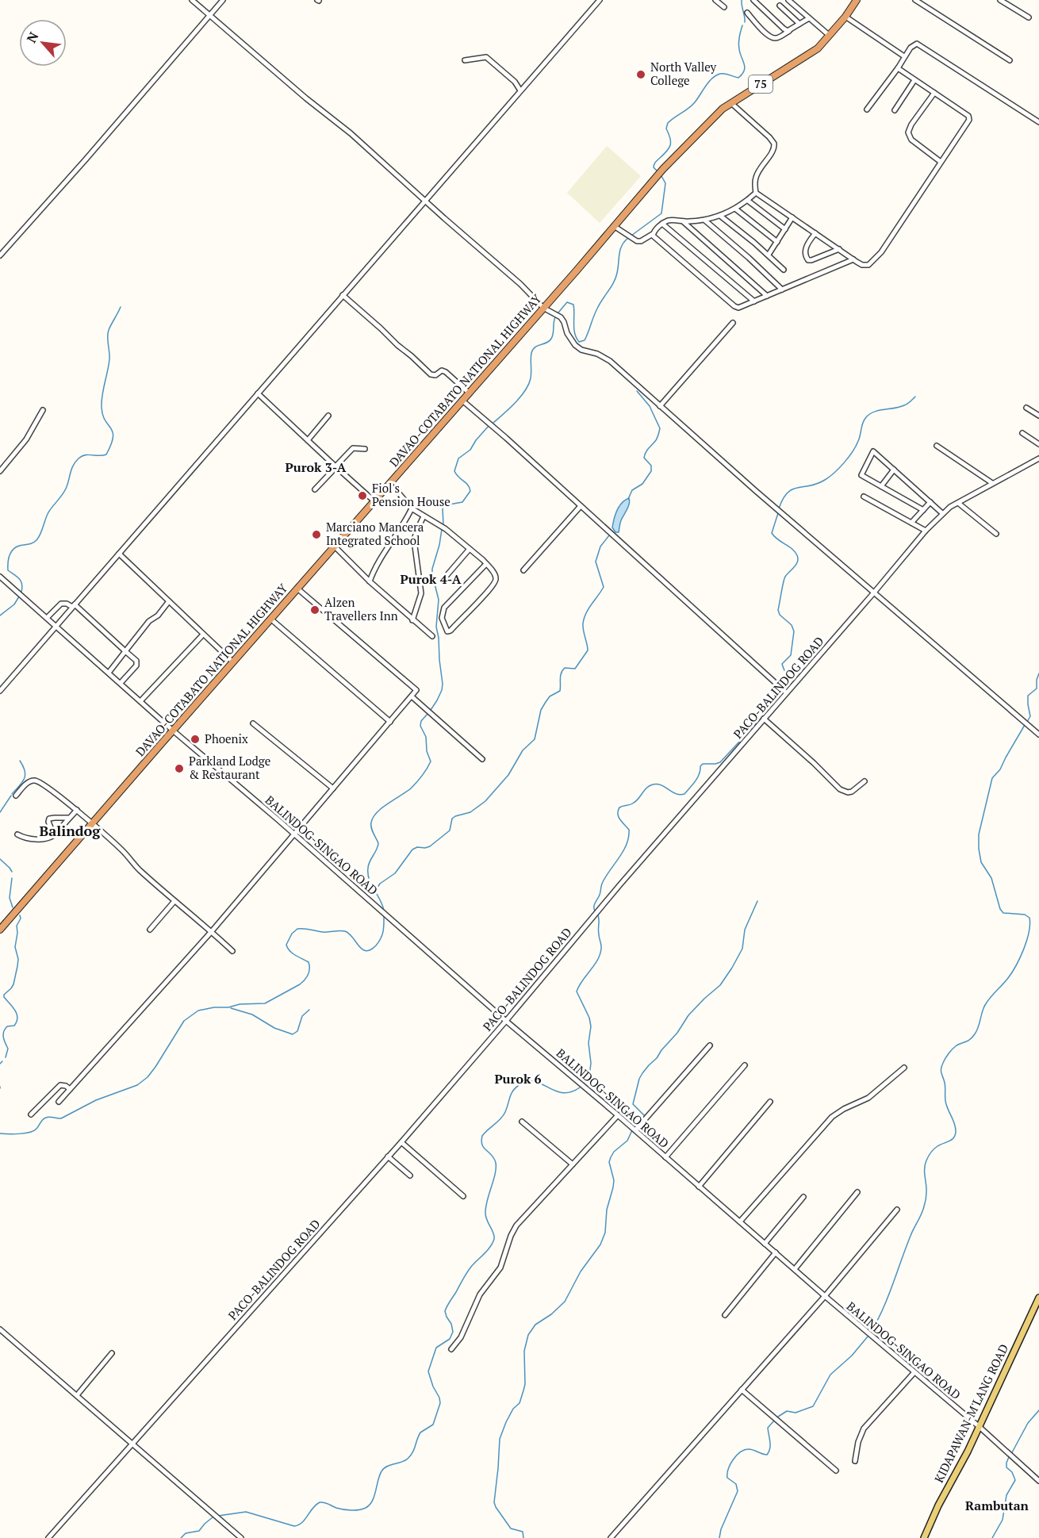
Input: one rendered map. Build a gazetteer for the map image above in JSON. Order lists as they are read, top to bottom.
{
  "streets": {
    "highway": ["75", "DAVAO-COTABATO NATIONAL HIGHWAY"],
    "main road": ["KIDAPAWAN-M'LANG ROAD"],
    "street": ["PACO-BALINDOG ROAD", "BALINDOG-SINGAO ROAD"]
  },
  "crossings": [
    ["DAVAO-COTABATO NATIONAL HIGHWAY", "BALINDOG-SINGAO ROAD"],
    ["PACO-BALINDOG ROAD", "BALINDOG-SINGAO ROAD"],
    ["BALINDOG-SINGAO ROAD", "KIDAPAWAN-M'LANG ROAD"]
  ],
  "districts": [
    "Purok 3-A",
    "Purok 4-A",
    "Balindog",
    "Purok 6",
    "Rambutan"
  ],
  "places": [
    "North Valley College",
    "Fiol's Pension House",
    "Marciano Mancera Integrated School",
    "Alzen Travellers Inn",
    "Phoenix",
    "Parkland Lodge & Restaurant"
  ],
  "north": "top left"
}
